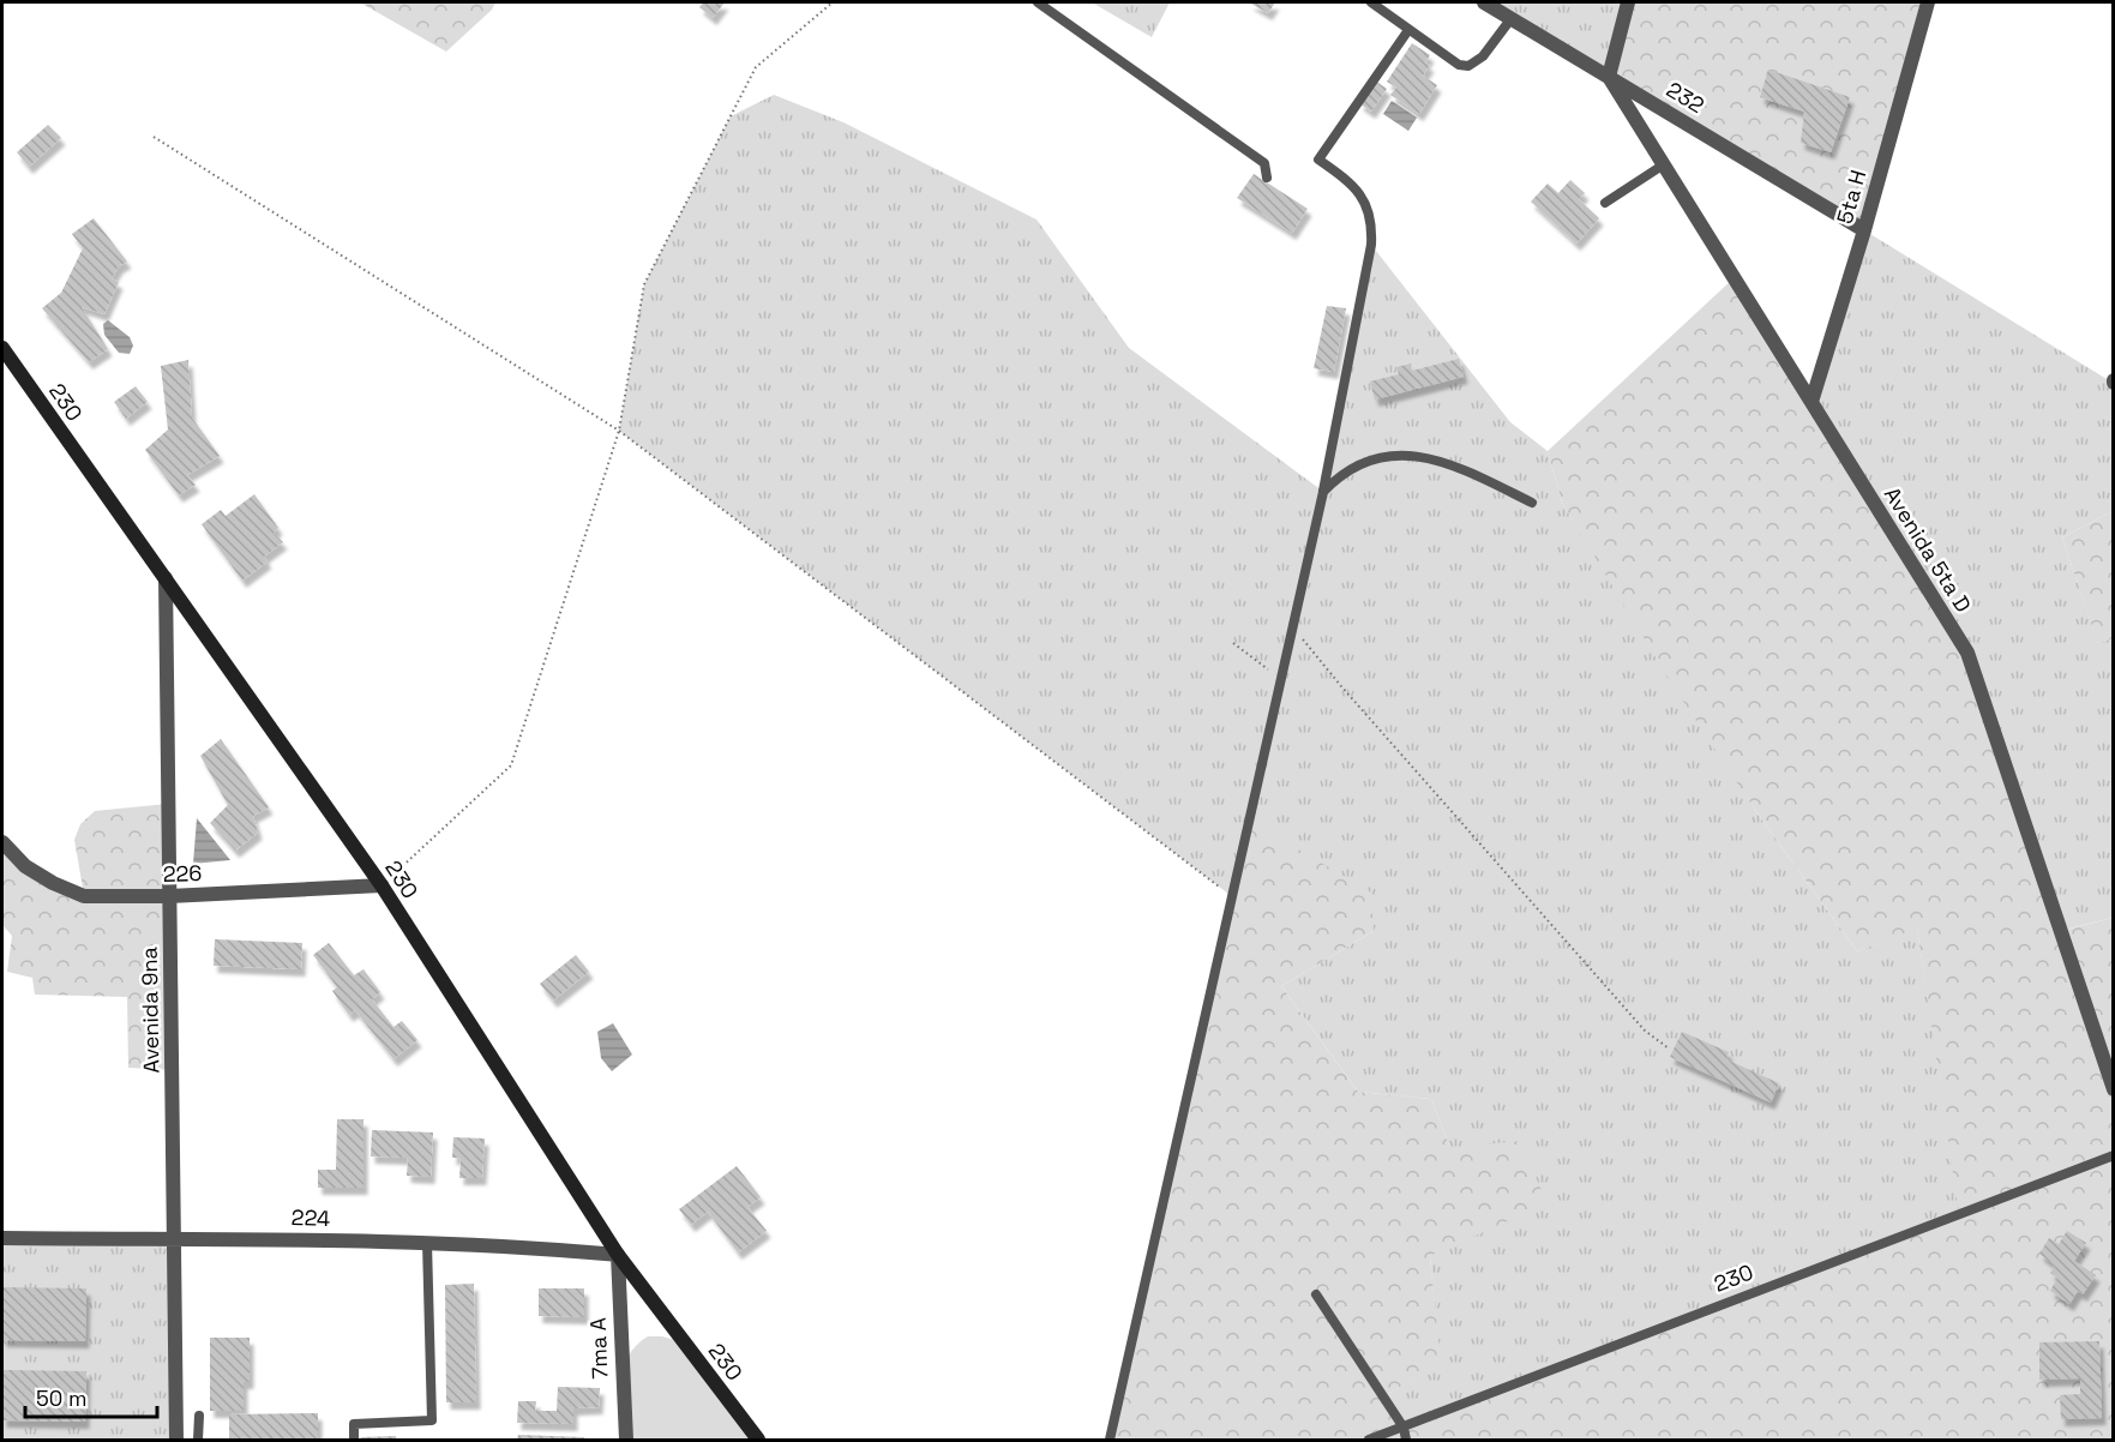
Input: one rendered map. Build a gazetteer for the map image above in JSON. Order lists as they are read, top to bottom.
{
  "streets": {
    "street": [
      "232",
      "5ta H",
      "230",
      "Avenida 5ta D",
      "226",
      "Avenida 9na",
      "224",
      "7ma A"
    ]
  },
  "crossings": [
    ["232", "5ta H"],
    ["232", "Avenida 5ta D"],
    ["5ta H", "Avenida 5ta D"],
    ["230", "226"],
    ["230", "Avenida 9na"],
    ["230", "224"],
    ["230", "7ma A"],
    ["226", "Avenida 9na"],
    ["Avenida 9na", "224"],
    ["224", "7ma A"]
  ],
  "scale_bar": "50 m"
}
